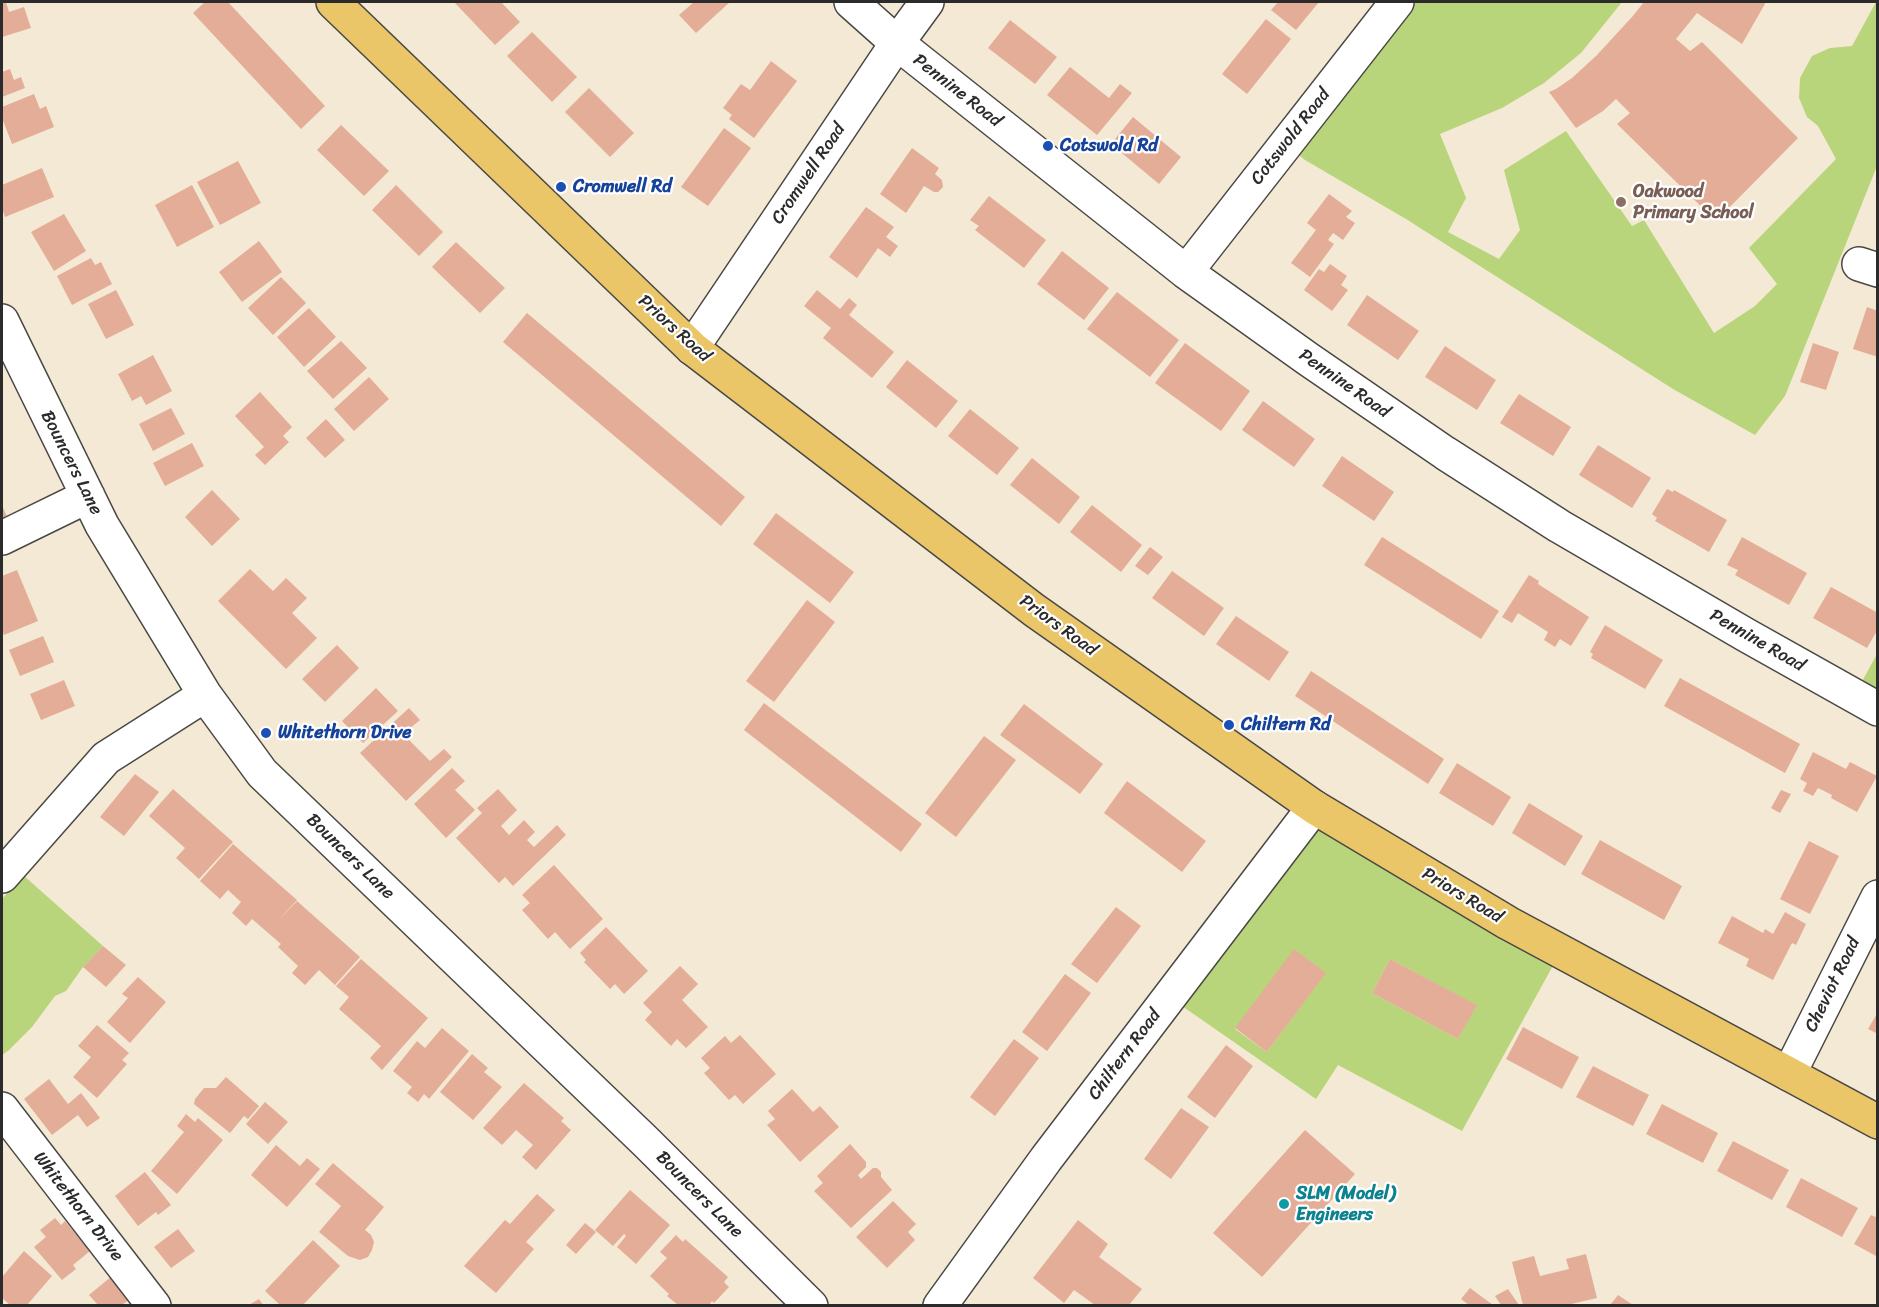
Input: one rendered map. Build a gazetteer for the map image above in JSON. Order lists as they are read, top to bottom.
{
  "streets": {
    "main road": ["Priors Road"],
    "street": [
      "Pennine Road",
      "Cotswold Road",
      "Cromwell Road",
      "Bouncers Lane",
      "Cheviot Road",
      "Chiltern Road",
      "Whitethorn Drive"
    ]
  },
  "crossings": [
    ["Pennine Road", "Cotswold Road"],
    ["Pennine Road", "Cromwell Road"],
    ["Cromwell Road", "Priors Road"],
    ["Priors Road", "Cheviot Road"],
    ["Priors Road", "Chiltern Road"]
  ],
  "places": [
    "Cotswold Rd",
    "Cromwell Rd",
    "Oakwood Primary School",
    "Chiltern Rd",
    "Whitethorn Drive",
    "SLM (Model) Engineers"
  ]
}
